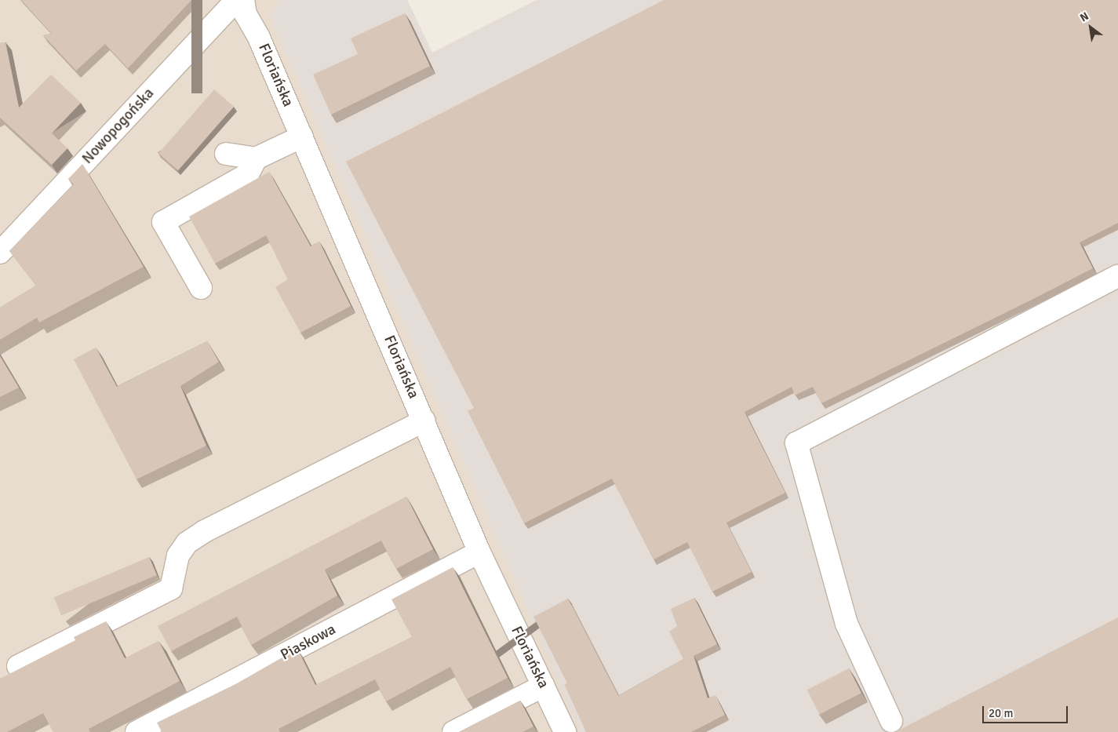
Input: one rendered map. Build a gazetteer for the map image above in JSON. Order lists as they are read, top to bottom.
{
  "streets": {
    "street": ["Floriańska", "Nowopogońska", "Piaskowa"]
  },
  "crossings": [
    ["Floriańska", "Piaskowa"]
  ],
  "scale_bar": "20 m",
  "north": "top left"
}
